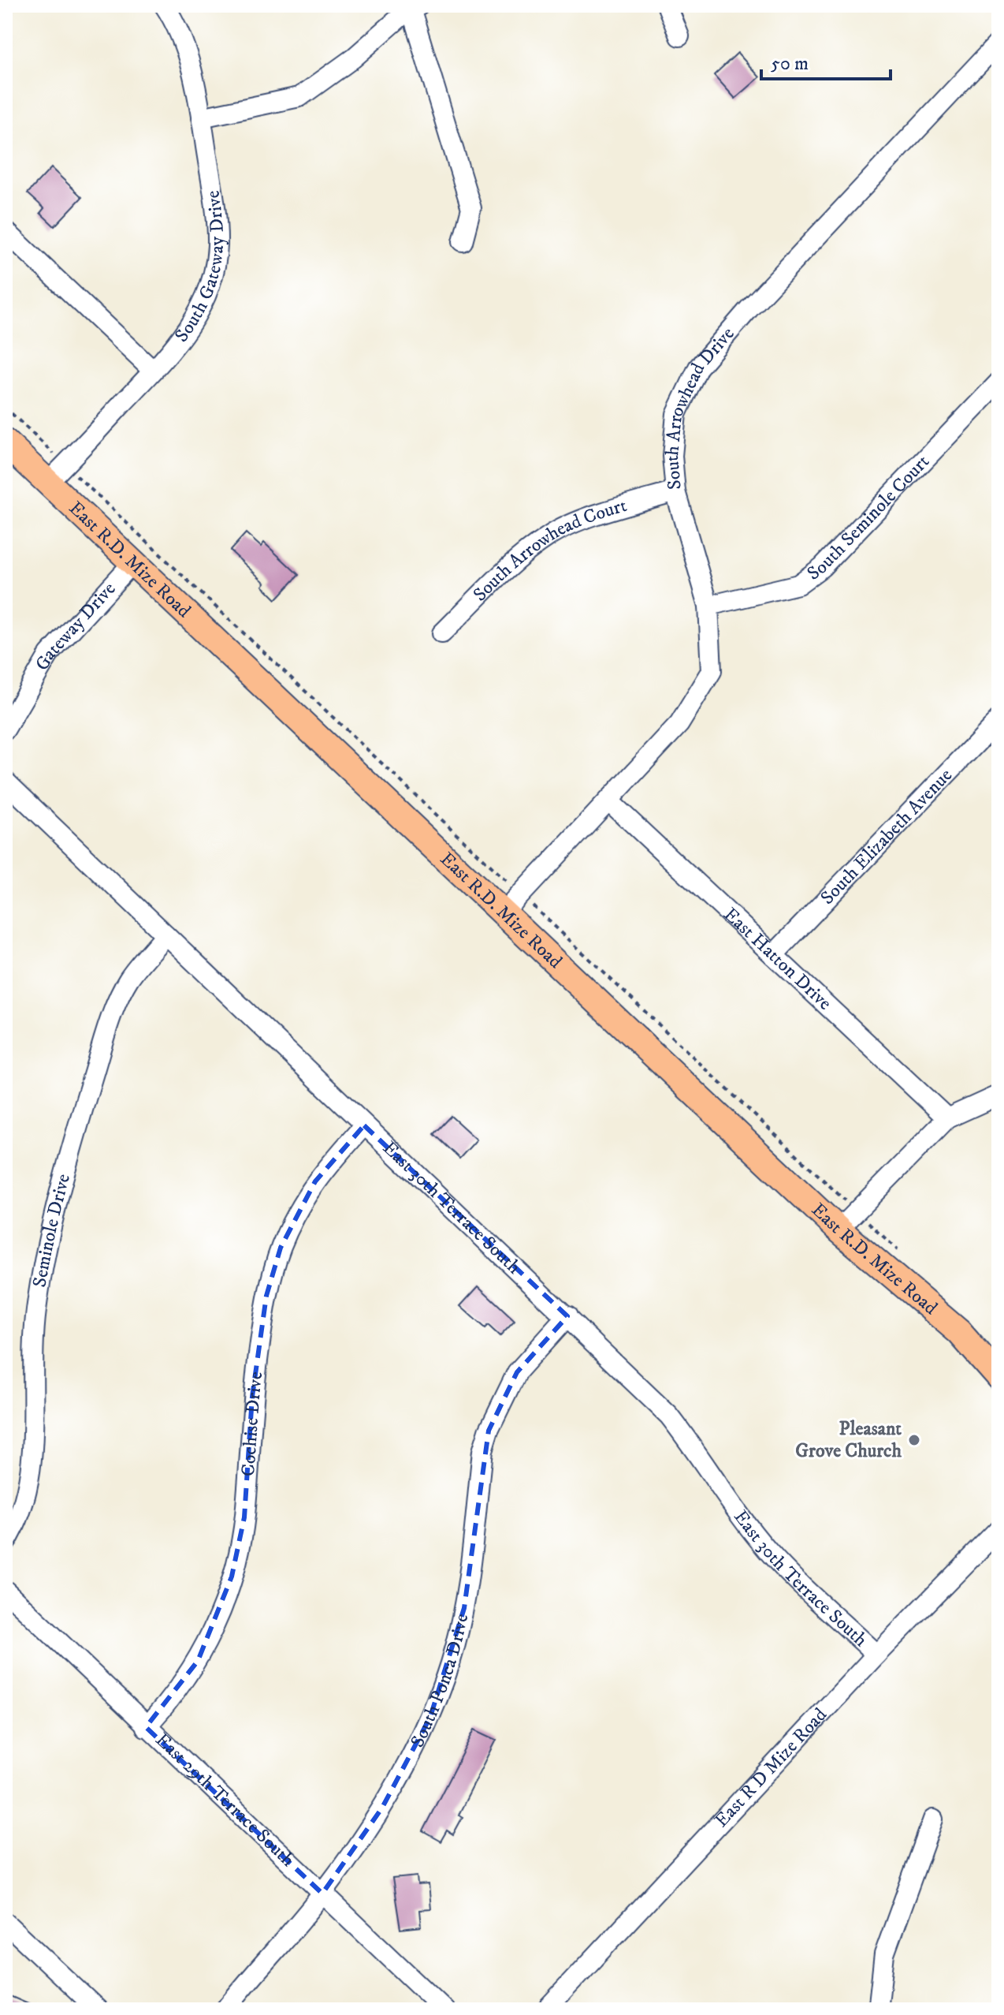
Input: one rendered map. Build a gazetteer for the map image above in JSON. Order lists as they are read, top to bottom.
{
  "streets": {
    "main road": ["East R.D. Mize Road"],
    "street": [
      "South Gateway Drive",
      "South Arrowhead Drive",
      "South Seminole Court",
      "South Arrowhead Court",
      "Gateway Drive",
      "South Elizabeth Avenue",
      "East Hatton Drive",
      "East 30th Terrace South",
      "Seminole Drive",
      "Cochise Drive",
      "South Ponca Drive",
      "East R D Mize Road",
      "East 29th Terrace South"
    ]
  },
  "crossings": [
    ["South Gateway Drive", "East R.D. Mize Road"],
    ["South Arrowhead Drive", "South Seminole Court"],
    ["South Arrowhead Drive", "South Arrowhead Court"],
    ["South Arrowhead Drive", "East R.D. Mize Road"],
    ["South Arrowhead Drive", "East Hatton Drive"],
    ["East R.D. Mize Road", "Gateway Drive"],
    ["South Elizabeth Avenue", "East Hatton Drive"],
    ["East 30th Terrace South", "Seminole Drive"],
    ["East 30th Terrace South", "Cochise Drive"],
    ["East 30th Terrace South", "South Ponca Drive"],
    ["East 30th Terrace South", "East R D Mize Road"],
    ["Cochise Drive", "East 29th Terrace South"],
    ["South Ponca Drive", "East 29th Terrace South"]
  ],
  "places": ["Pleasant Grove Church"],
  "scale_bar": "50 m"
}
